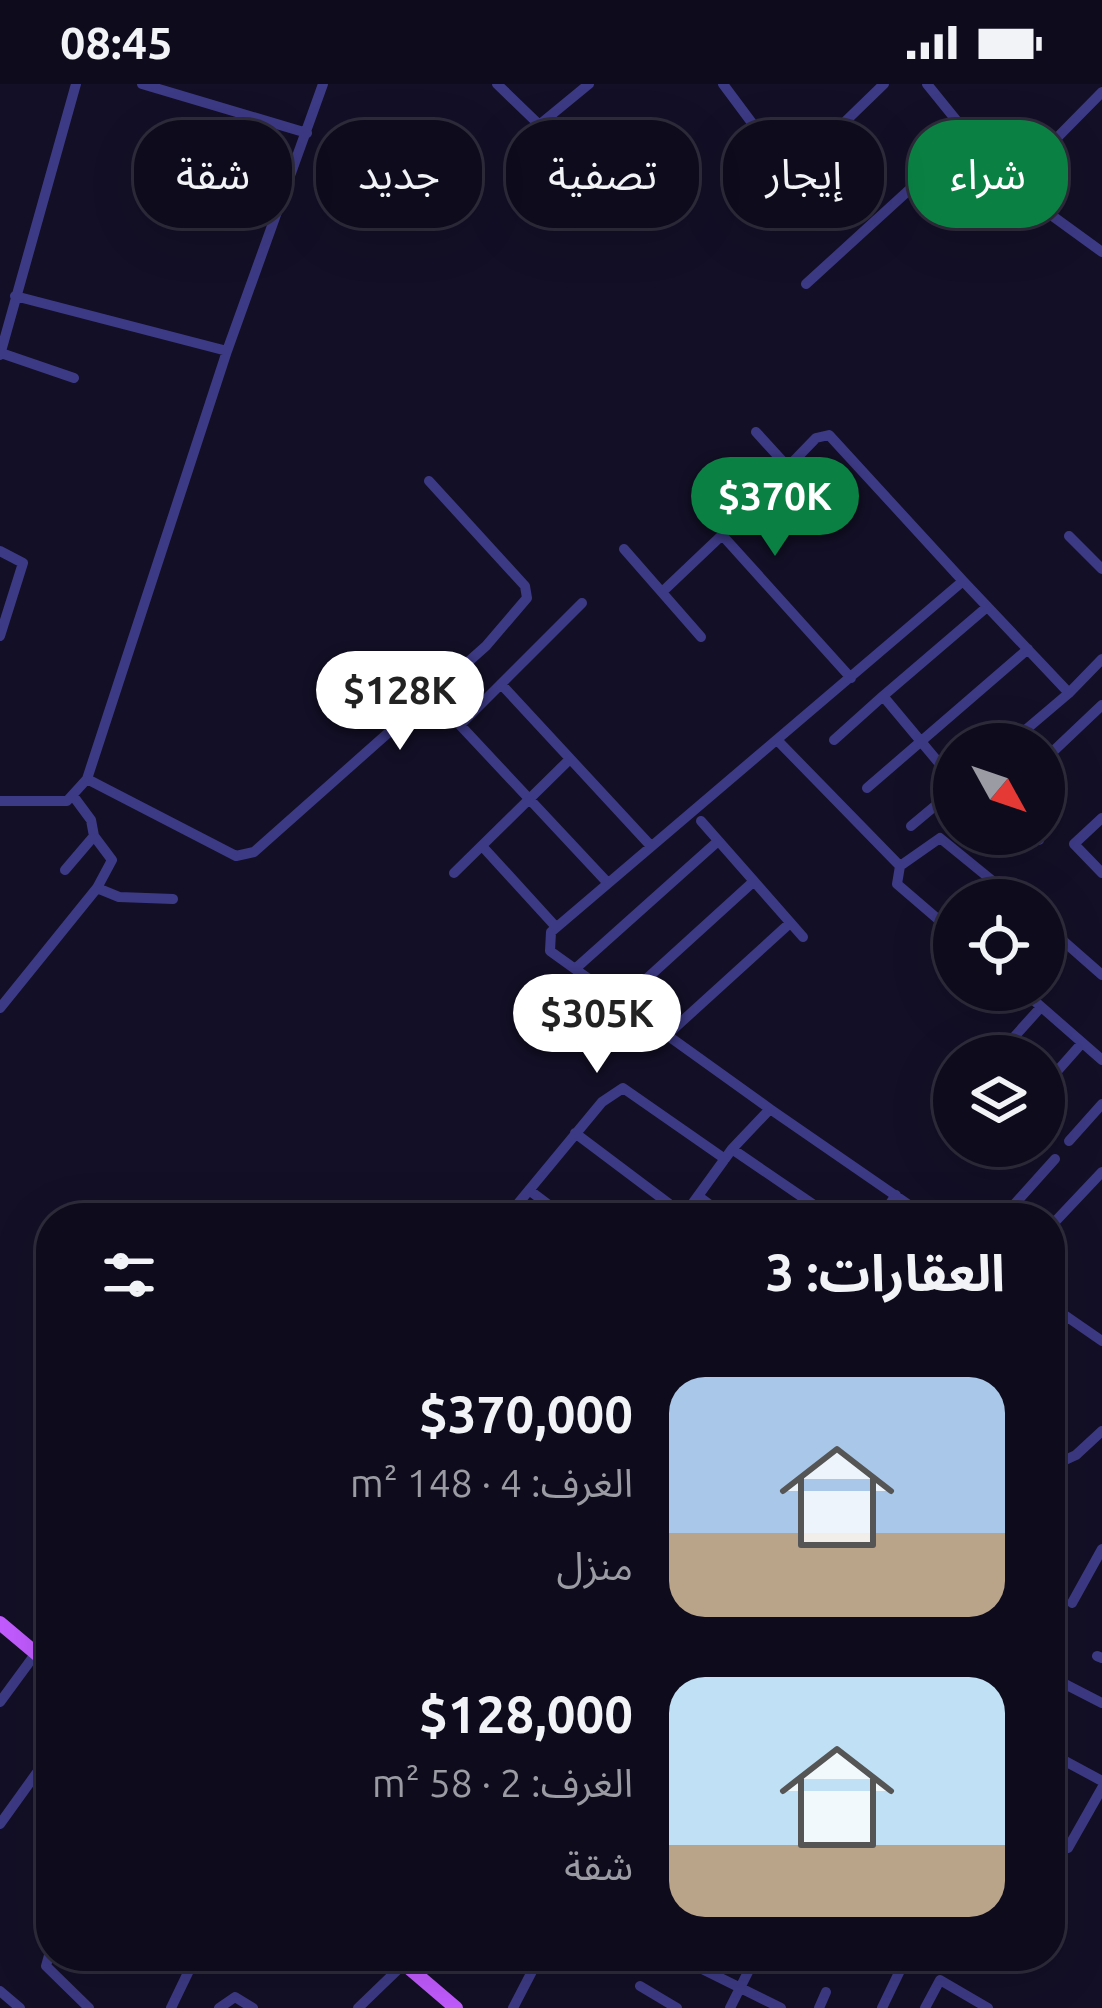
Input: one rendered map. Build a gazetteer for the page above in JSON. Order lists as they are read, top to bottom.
{
  "north": "bottom right",
  "page": {
    "status": "08:45",
    "chip": [
      "شراء",
      "إيجار",
      "تصفية",
      "جديد",
      "شقة"
    ],
    "price": ["$370K", "$128K", "$305K"],
    "heading": "العقارات: 3",
    "list": [
      {
        "name": "$370,000",
        "note": "الغرف: 4 · 148 m² · منزل"
      },
      {
        "name": "$128,000",
        "note": "الغرف: 2 · 58 m² · شقة"
      }
    ]
  }
}
